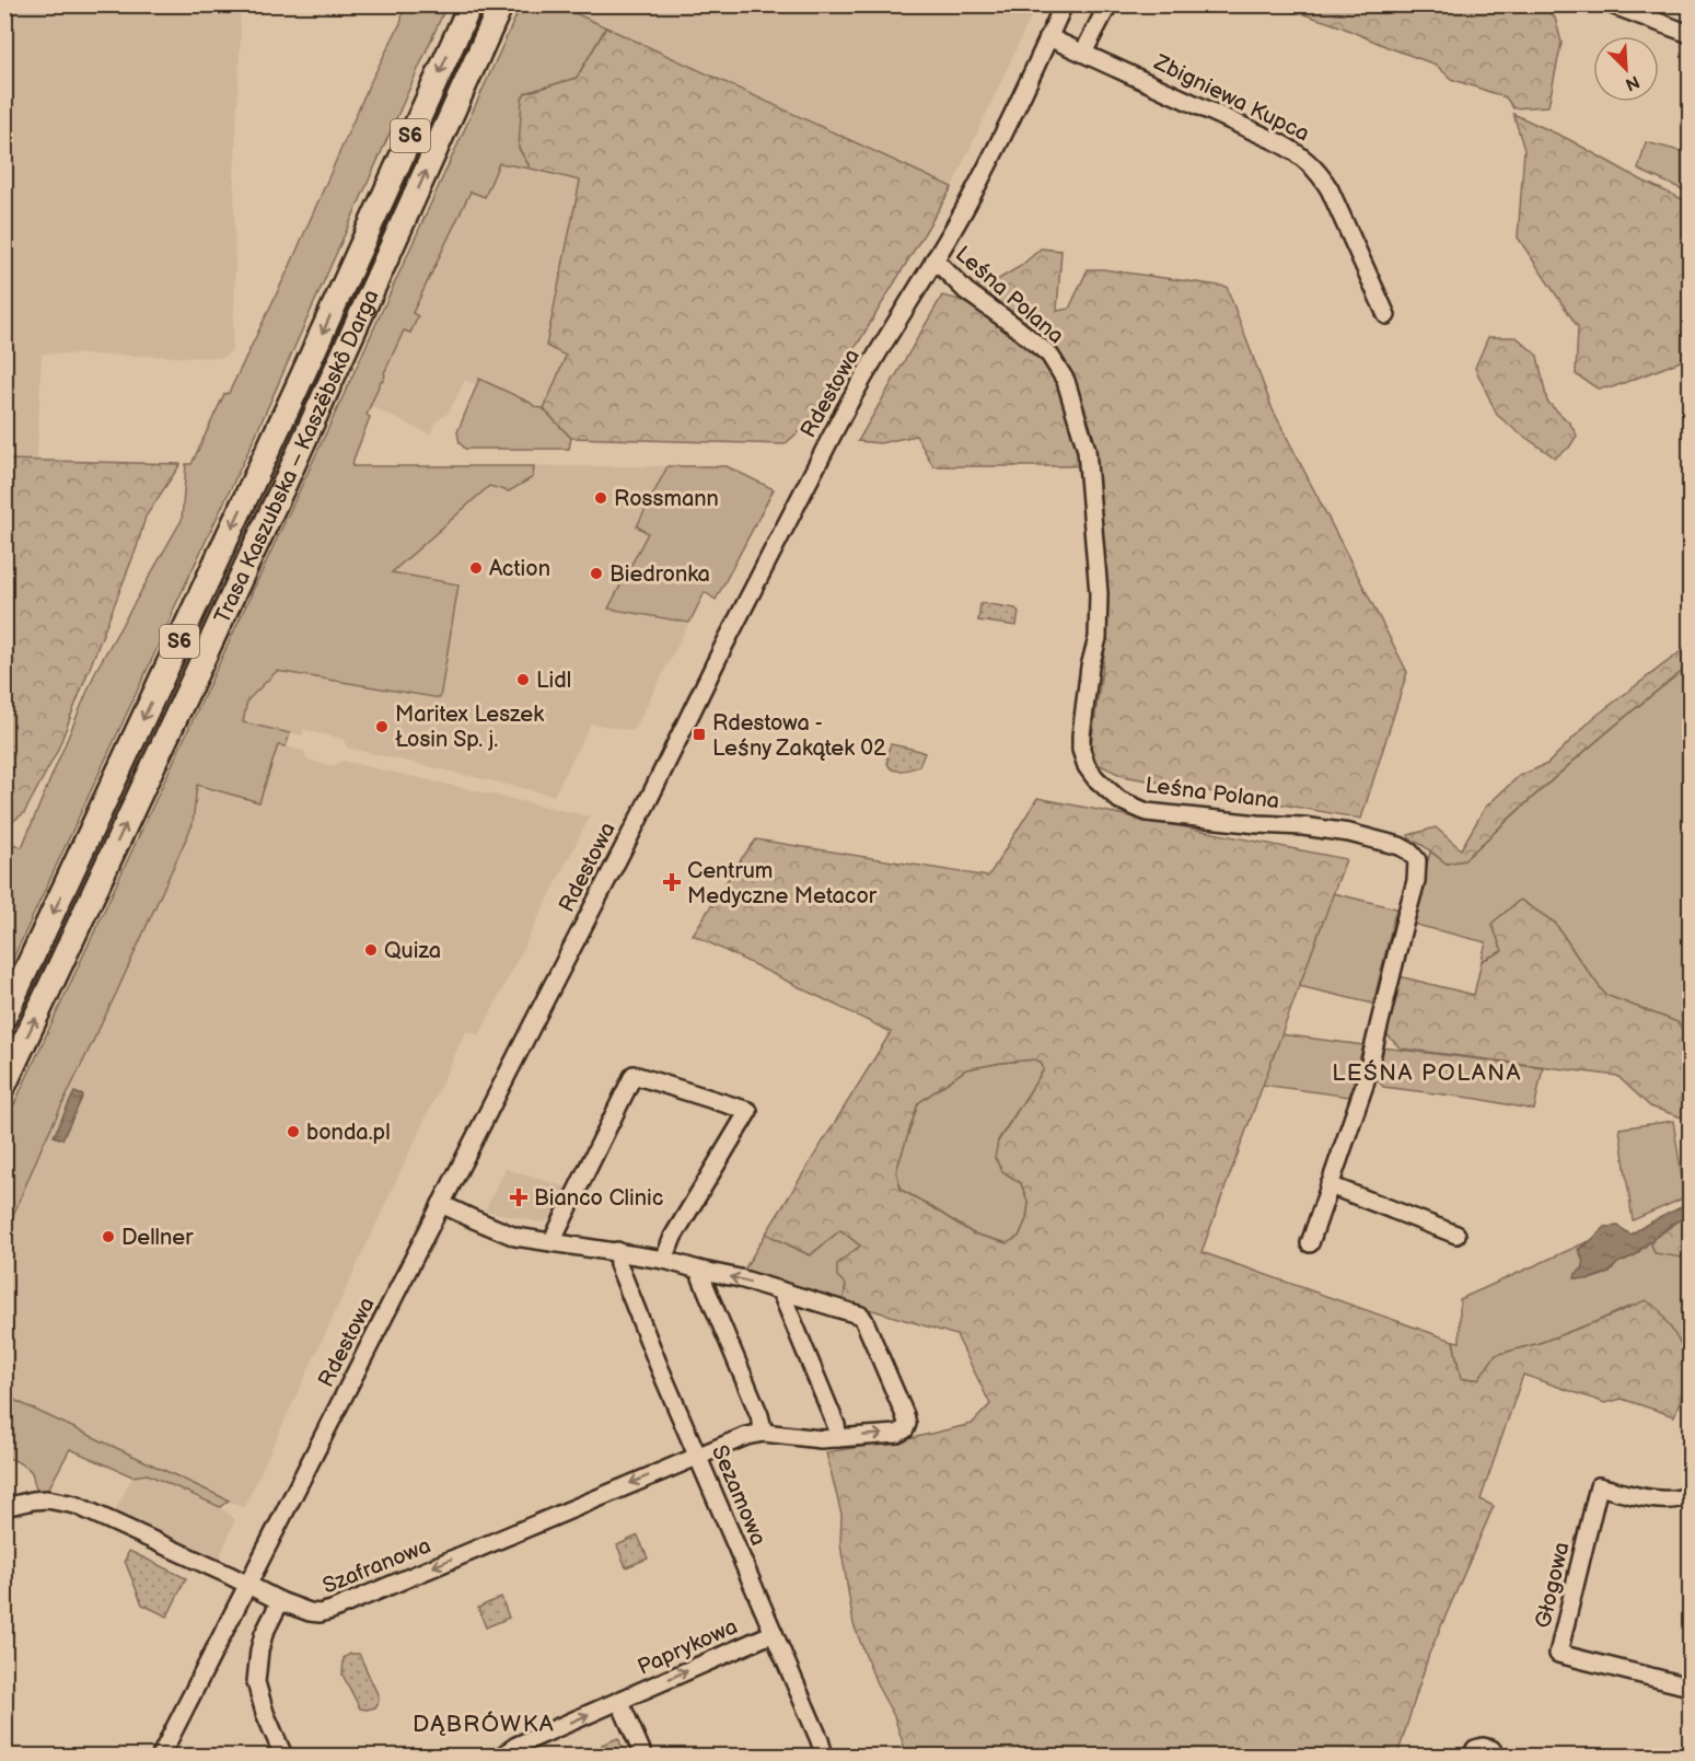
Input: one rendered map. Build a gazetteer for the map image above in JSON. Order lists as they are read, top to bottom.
{
  "streets": {
    "highway": ["S6", "Trasa Kaszubska – Kaszëbskô Darga"],
    "street": [
      "Zbigniewa Kupca",
      "Leśna Polana",
      "Rdestowa",
      "Sezamowa",
      "Szafranowa",
      "Głogowa",
      "Paprykowa"
    ]
  },
  "crossings": [
    ["Zbigniewa Kupca", "Rdestowa"],
    ["Leśna Polana", "Rdestowa"],
    ["Rdestowa", "Szafranowa"],
    ["Sezamowa", "Szafranowa"],
    ["Sezamowa", "Paprykowa"]
  ],
  "one_way": ["Paprykowa"],
  "districts": ["LEŚNA POLANA", "DĄBRÓWKA"],
  "places": {
    "other": [
      "Rossmann",
      "Action",
      "Biedronka",
      "Lidl",
      "Maritex Leszek Łosin Sp. j.",
      "Quiza",
      "bonda.pl",
      "Dellner"
    ],
    "transit": ["Rdestowa - Leśny Zakątek 02"],
    "health": ["Centrum Medyczne Metacor", "Bianco Clinic"]
  },
  "north": "bottom right"
}
